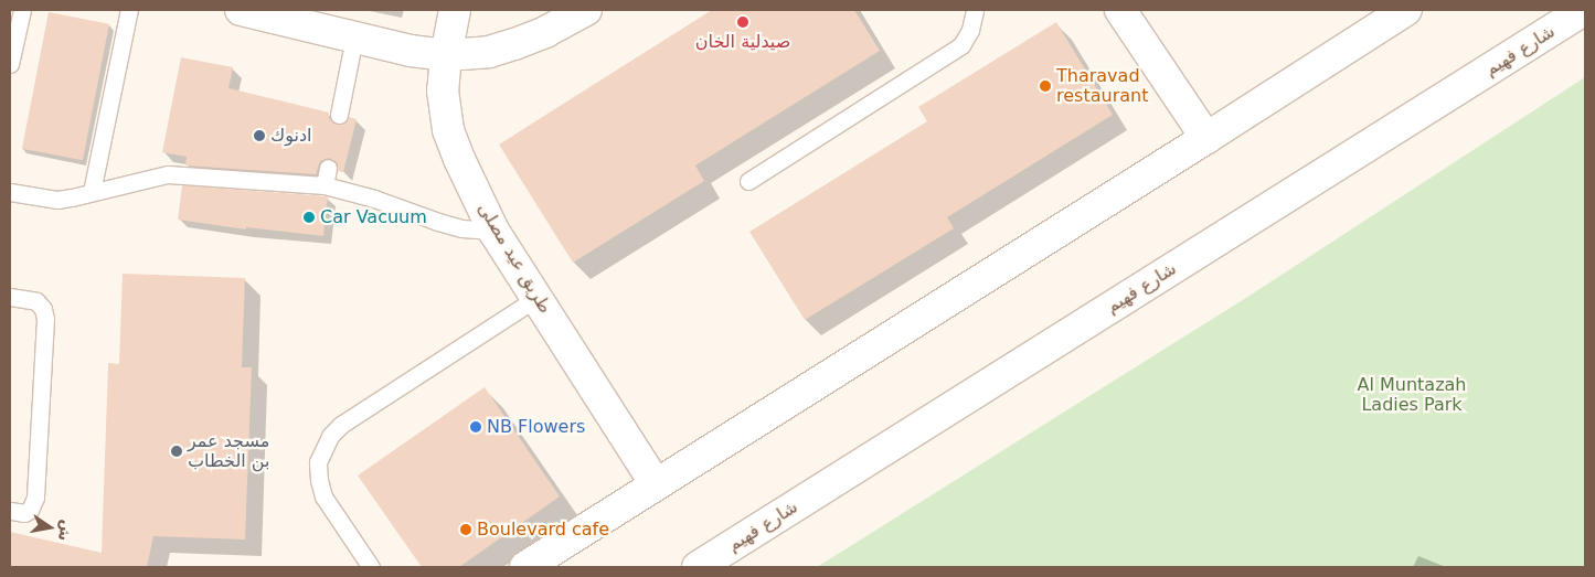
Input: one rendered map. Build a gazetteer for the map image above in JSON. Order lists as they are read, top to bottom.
{
  "streets": {
    "street": ["شارع فهيم", "طريق عيد مصلى"]
  },
  "parks": ["Al Muntazah Ladies Park"],
  "places": [
    "صيدلية الخان",
    "Tharavad restaurant",
    "ادنوك",
    "Car Vacuum",
    "NB Flowers",
    "مسجد عمر بن الخطاب",
    "Boulevard cafe"
  ],
  "north": "right"
}
